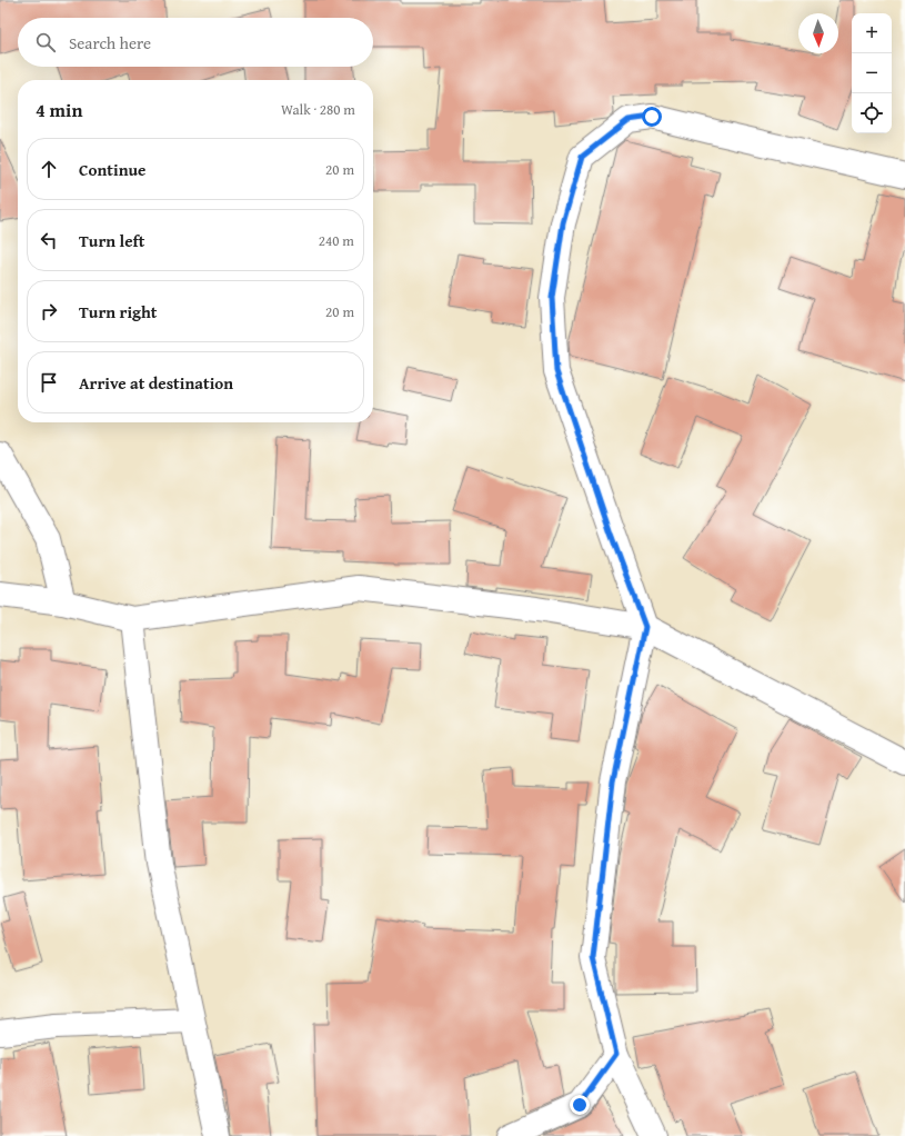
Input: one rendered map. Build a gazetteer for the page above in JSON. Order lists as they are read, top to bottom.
{
  "north": "bottom",
  "page": {
    "map_buttons": ["+", "−"],
    "search": "Search here",
    "heading": ["4 min", "Walk · 280 m"],
    "list": [
      ["Continue", "20 m"],
      ["Turn left", "240 m"],
      ["Turn right", "20 m"],
      "Arrive at destination"
    ]
  }
}
